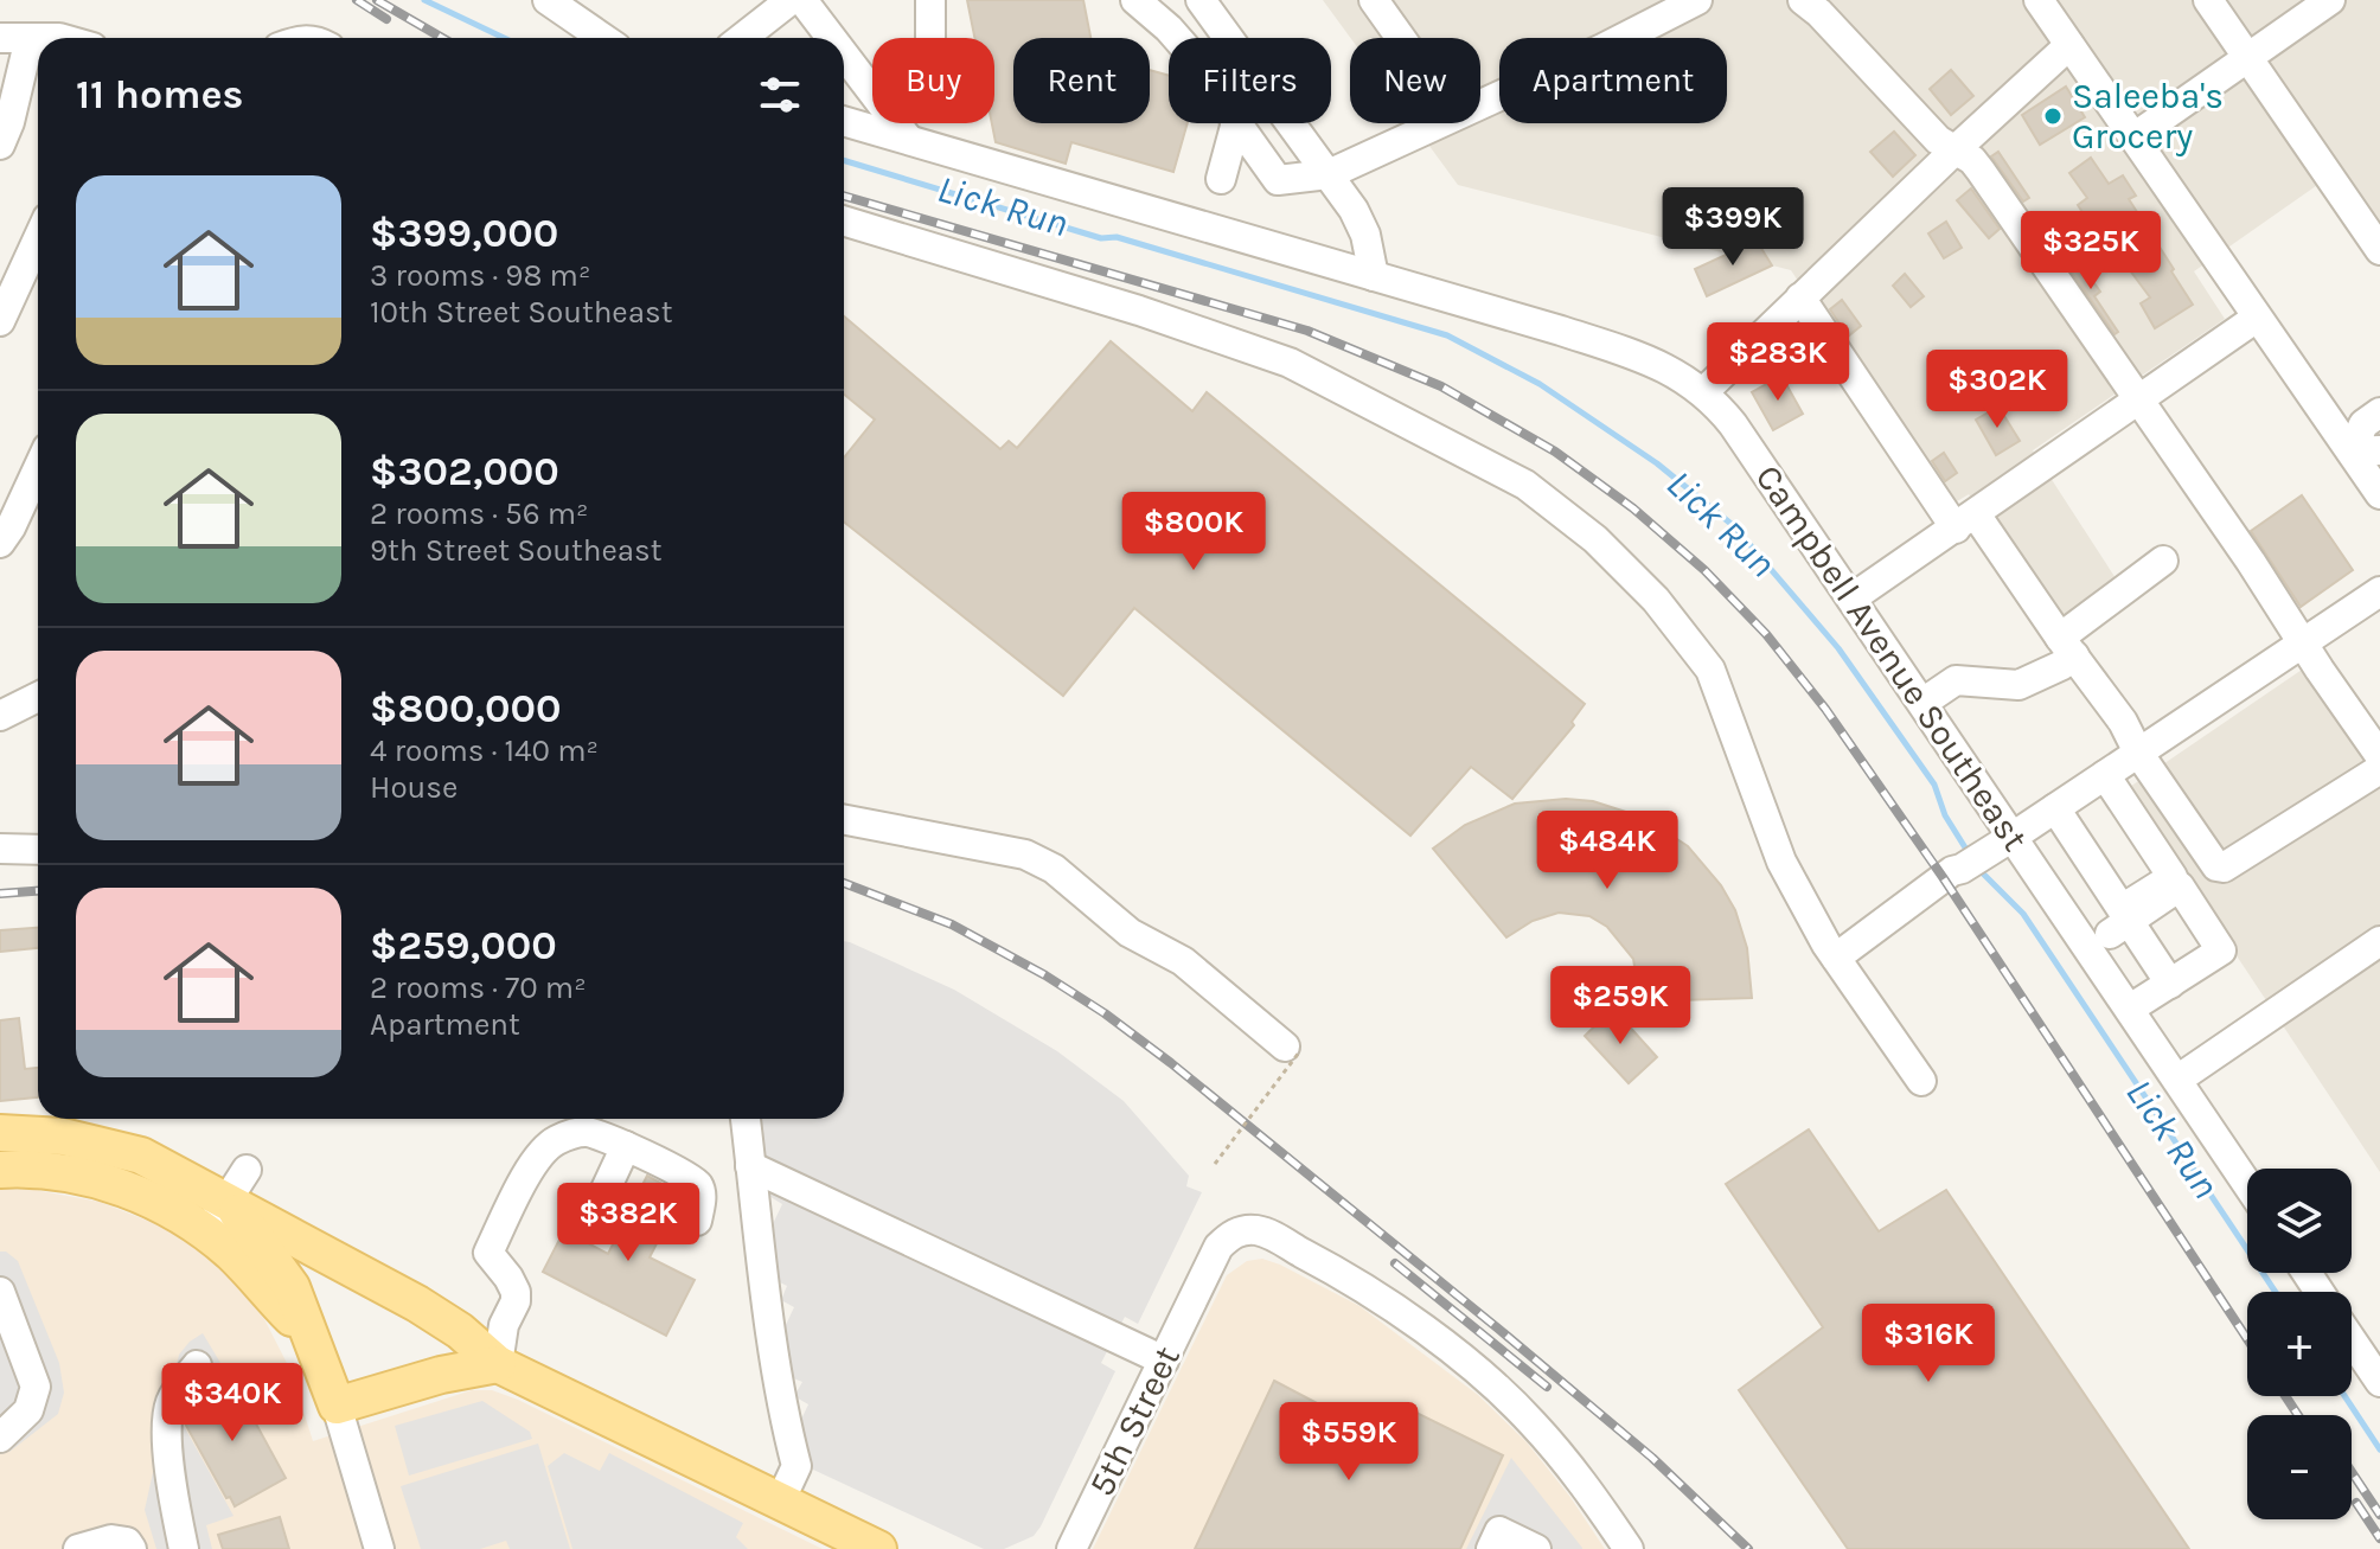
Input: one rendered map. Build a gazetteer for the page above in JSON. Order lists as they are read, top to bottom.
{
  "streets": {
    "street": ["Campbell Avenue Southeast", "5th Street"]
  },
  "water": ["Lick Run"],
  "places": ["Saleeba's Grocery"],
  "page": {
    "chip": [
      "Buy",
      "Rent",
      "Filters",
      "New",
      "Apartment"
    ],
    "heading": "11 homes",
    "list": [
      {
        "name": "$399,000",
        "note": "3 rooms · 98 m² · 10th Street Southeast"
      },
      {
        "name": "$302,000",
        "note": "2 rooms · 56 m² · 9th Street Southeast"
      },
      {
        "name": "$800,000",
        "note": "4 rooms · 140 m² · House"
      },
      {
        "name": "$259,000",
        "note": "2 rooms · 70 m² · Apartment"
      }
    ],
    "price": [
      "$399K",
      "$325K",
      "$283K",
      "$302K",
      "$800K",
      "$484K",
      "$259K",
      "$382K",
      "$316K",
      "$340K",
      "$559K"
    ],
    "map_buttons": ["+", "−"]
  }
}
